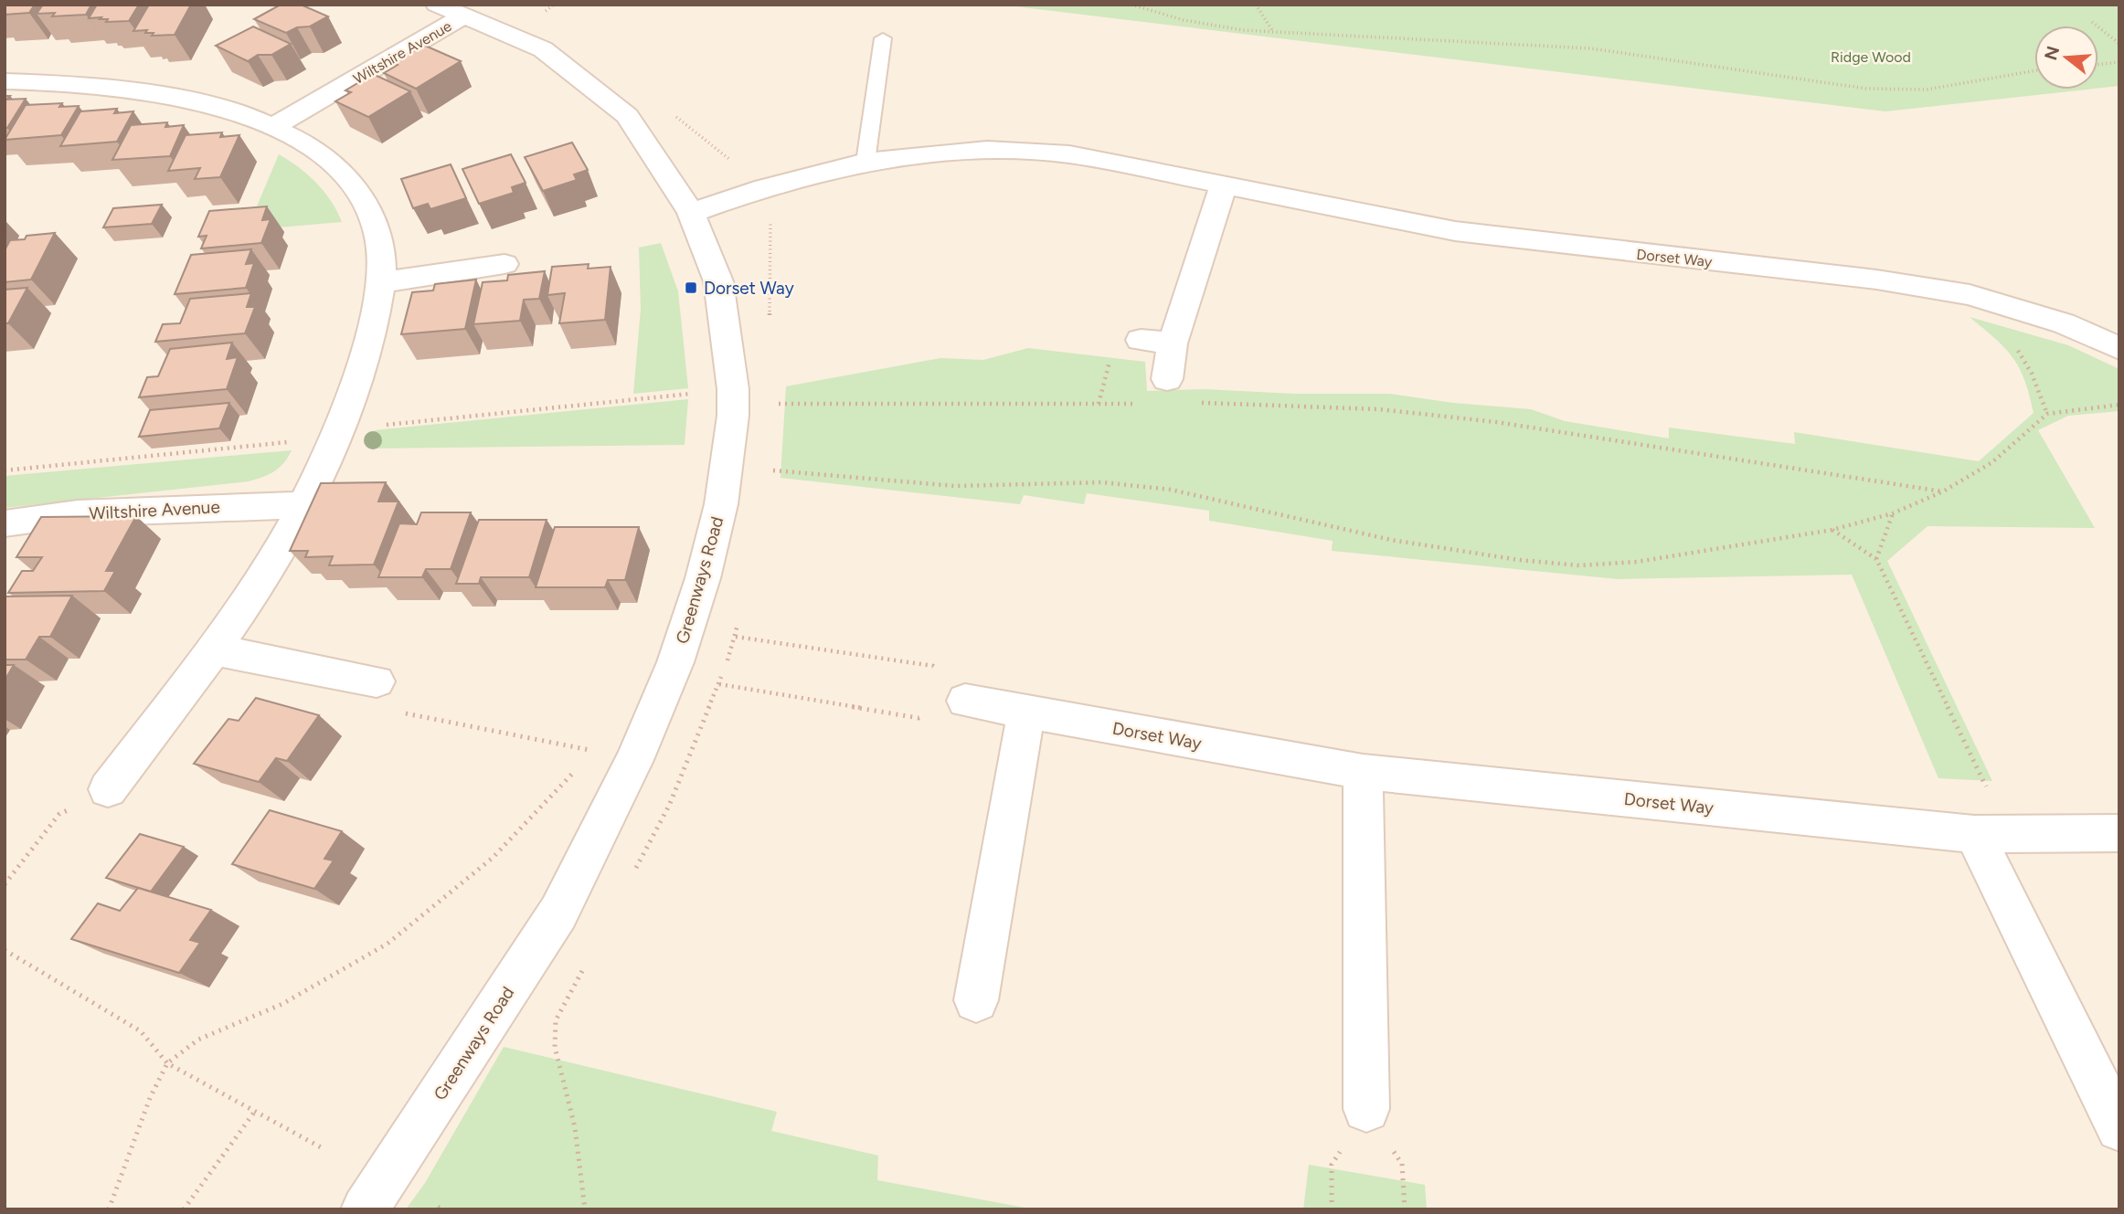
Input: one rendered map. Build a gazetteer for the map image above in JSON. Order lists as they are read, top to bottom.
{
  "streets": {
    "street": ["Wiltshire Avenue", "Dorset Way", "Greenways Road"]
  },
  "crossings": [
    ["Wiltshire Avenue", "Greenways Road"],
    ["Dorset Way", "Greenways Road"]
  ],
  "parks": ["Ridge Wood"],
  "places": {
    "transit": ["Dorset Way"]
  },
  "north": "left"
}
